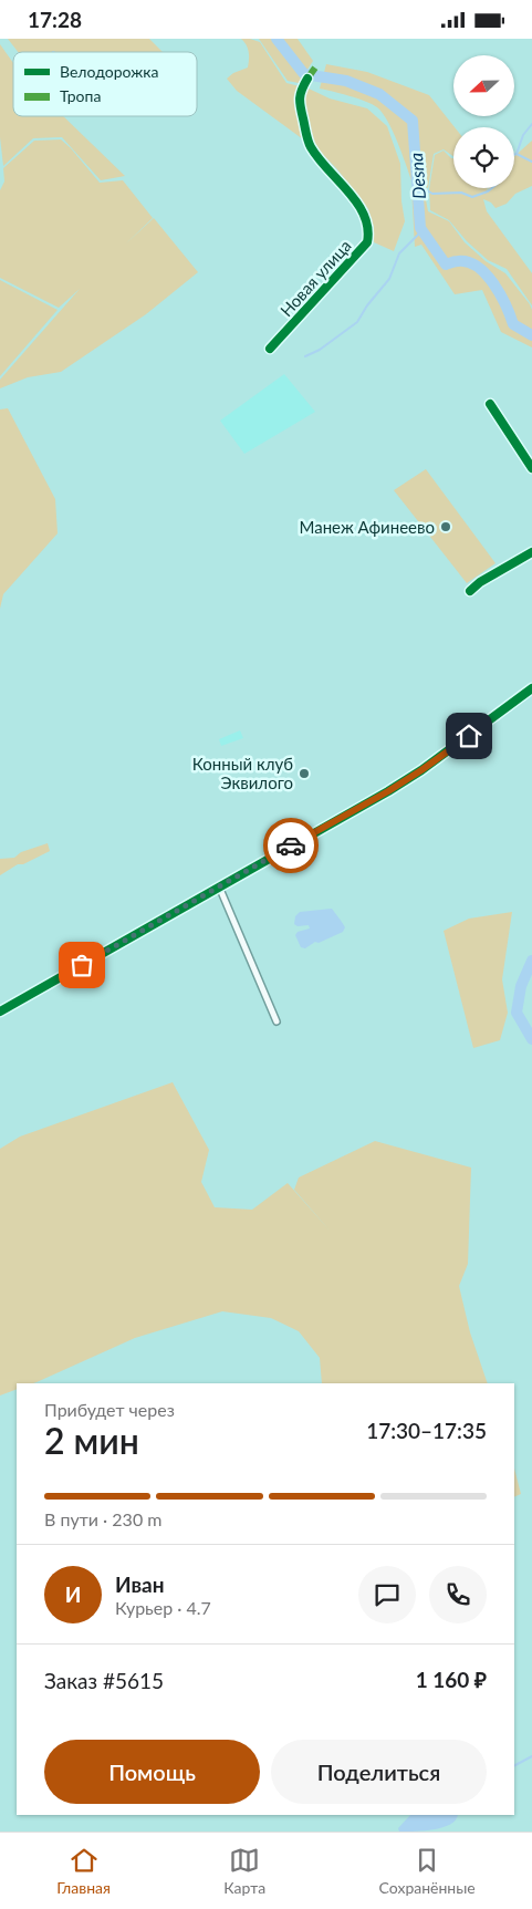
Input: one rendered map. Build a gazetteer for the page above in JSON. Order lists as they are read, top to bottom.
{
  "streets": {
    "street": ["Новая улица"]
  },
  "water": ["Desna"],
  "places": ["Манеж Афинеево", "Конный клуб Эквилого"],
  "legend": ["Велодорожка", "Тропа"],
  "north": "left",
  "page": {
    "status": "17:28",
    "heading": ["2 мин", "Прибудет через", "17:30–17:35"],
    "panel": [
      "Иван",
      "Курьер · 4.7",
      "Заказ #5615",
      "1 160 ₽"
    ],
    "bar": "В пути · 230 m",
    "round": "И",
    "buttons": ["Помощь", "Поделиться"],
    "tabs": ["Главная", "Карта", "Сохранённые"]
  }
}
